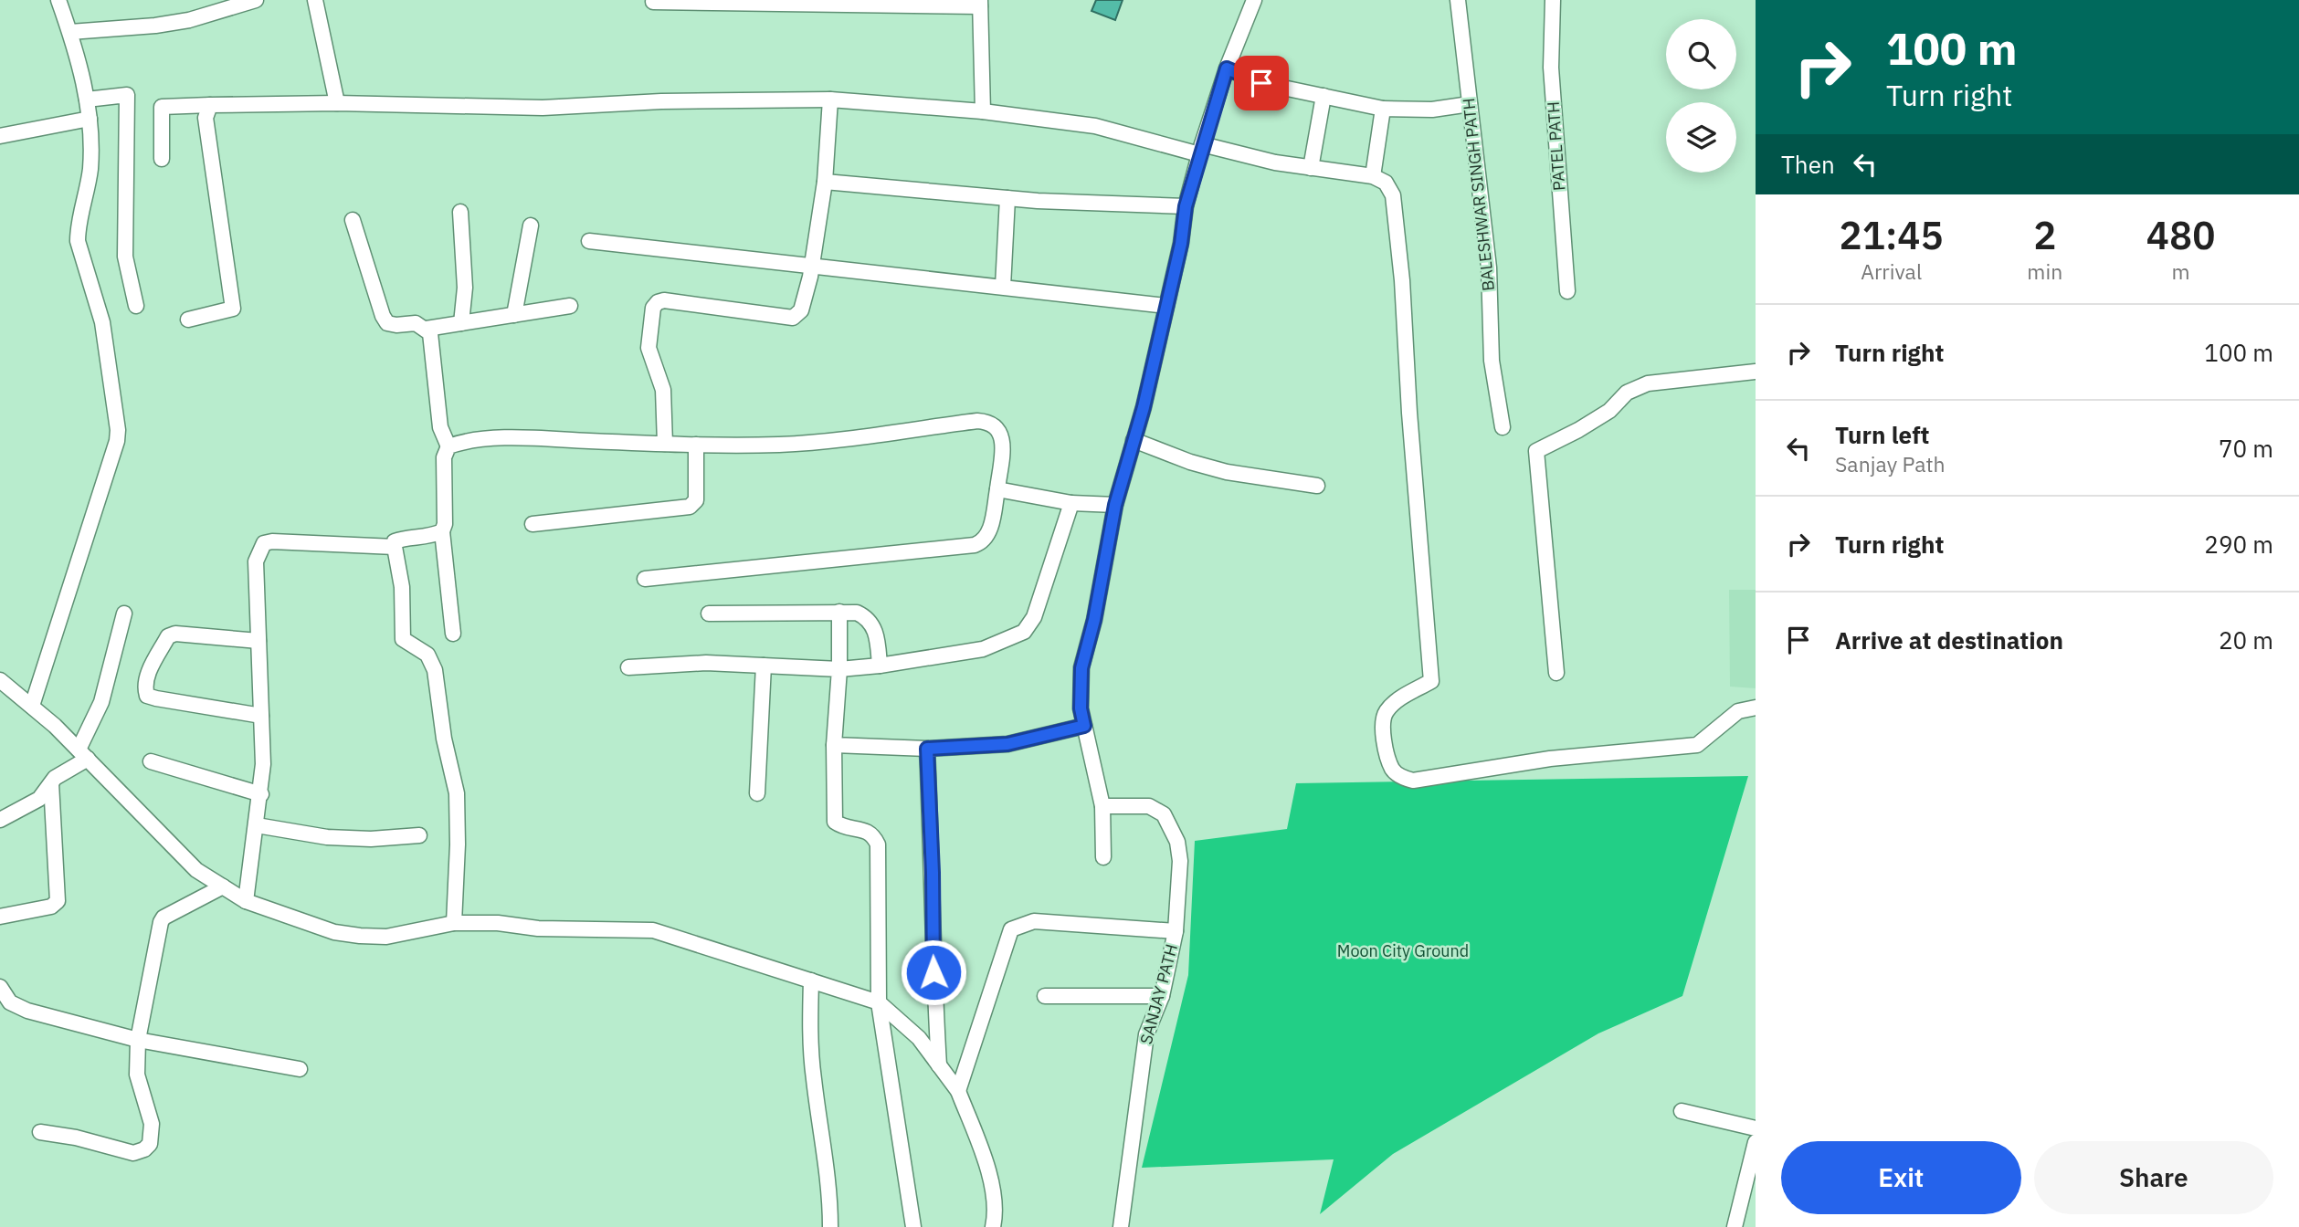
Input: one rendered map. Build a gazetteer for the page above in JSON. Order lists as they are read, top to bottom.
{
  "streets": {
    "street": ["PATEL PATH", "BALESHWAR SINGH PATH", "SANJAY PATH"]
  },
  "parks": ["Moon City Ground"],
  "page": {
    "turn": ["100 m", "Turn right"],
    "then": "Then",
    "eta": [
      "21:45",
      "Arrival",
      "2",
      "min",
      "480",
      "m"
    ],
    "list": [
      {
        "name": "Turn right",
        "value": "100 m"
      },
      {
        "name": "Turn left",
        "note": "Sanjay Path",
        "value": "70 m"
      },
      {
        "name": "Turn right",
        "value": "290 m"
      },
      {
        "name": "Arrive at destination",
        "value": "20 m"
      }
    ],
    "buttons": ["Exit", "Share"]
  }
}
